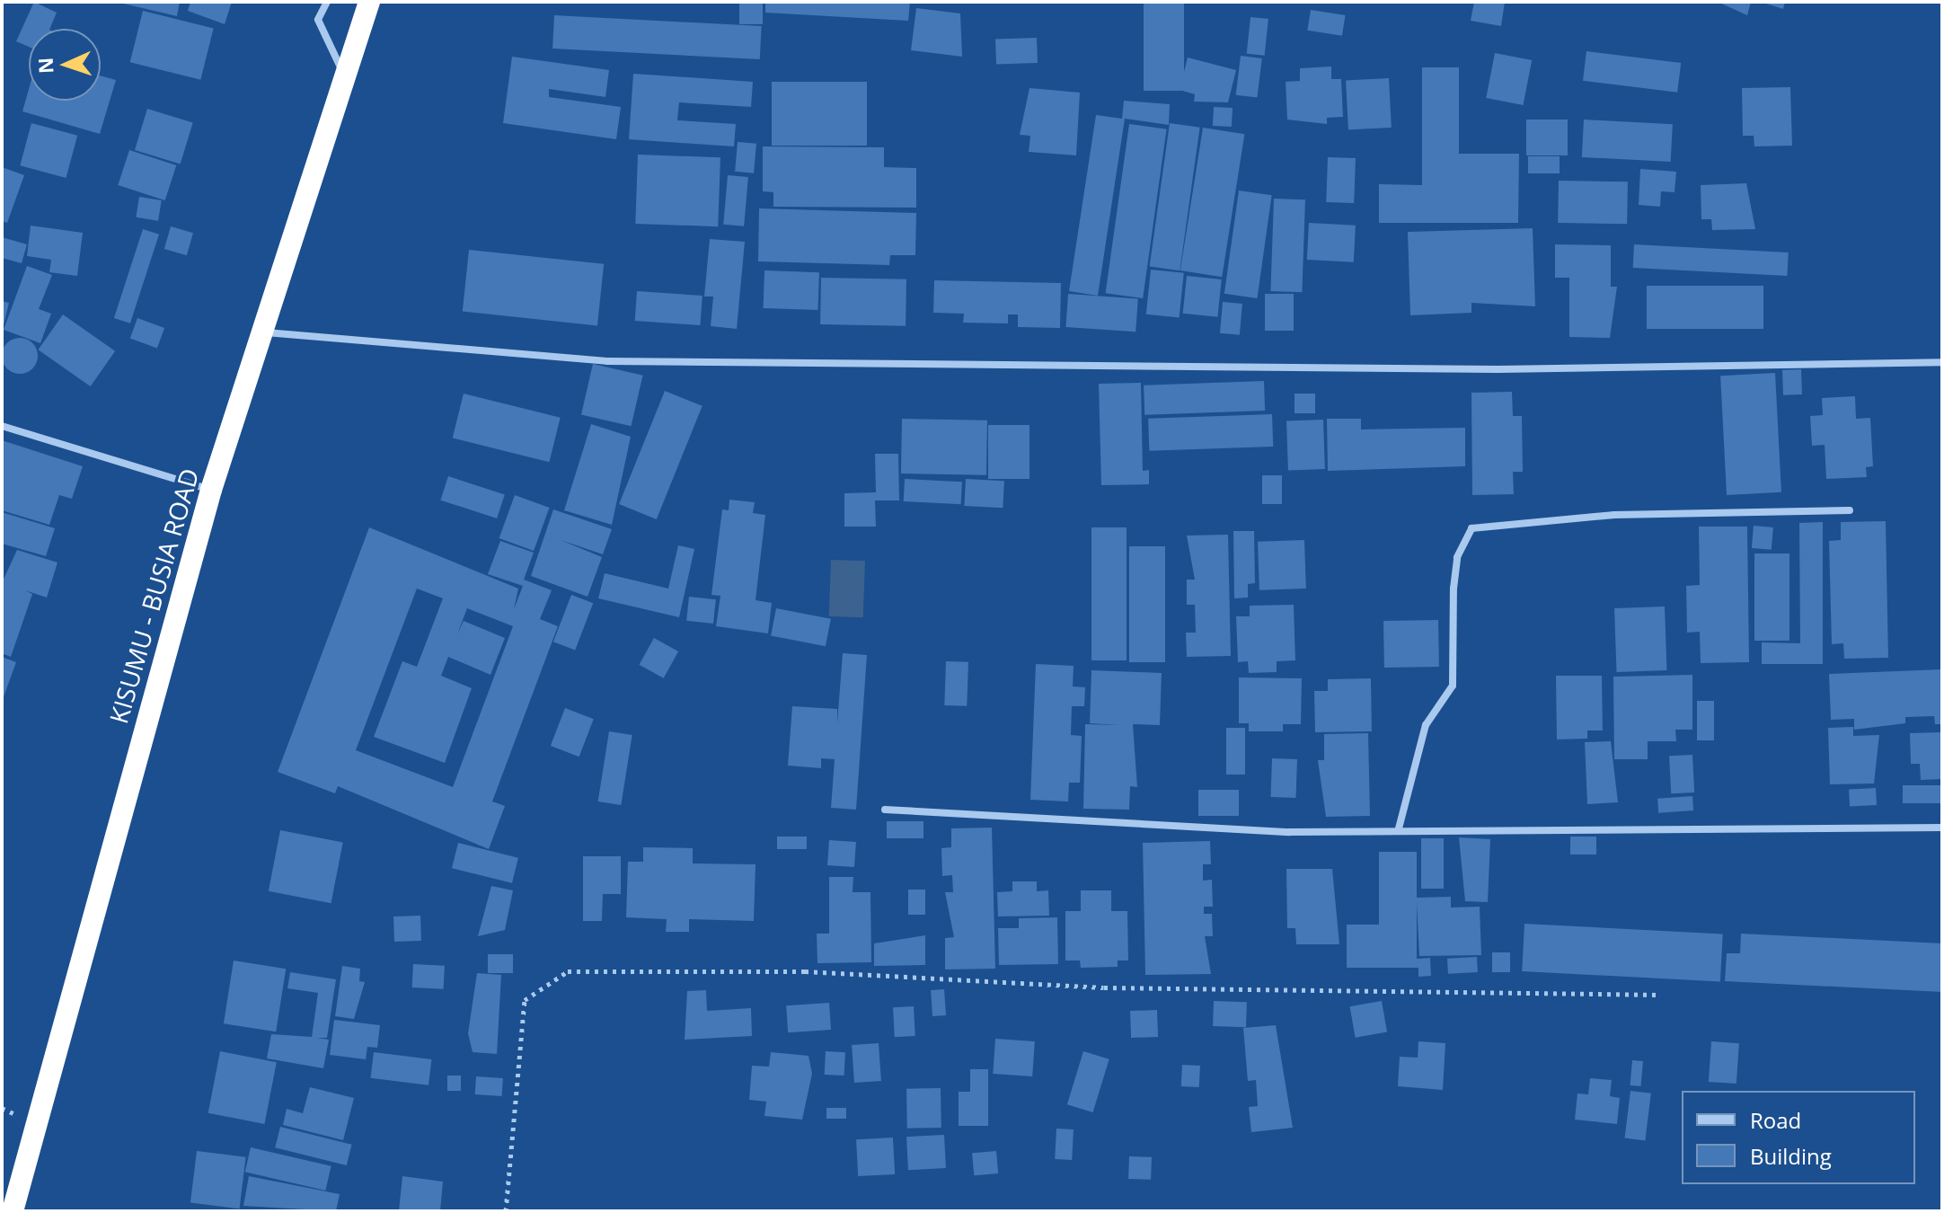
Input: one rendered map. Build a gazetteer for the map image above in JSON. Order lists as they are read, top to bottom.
{
  "streets": {
    "highway": ["KISUMU - BUSIA ROAD"]
  },
  "legend": ["Road", "Building"],
  "north": "left"
}
